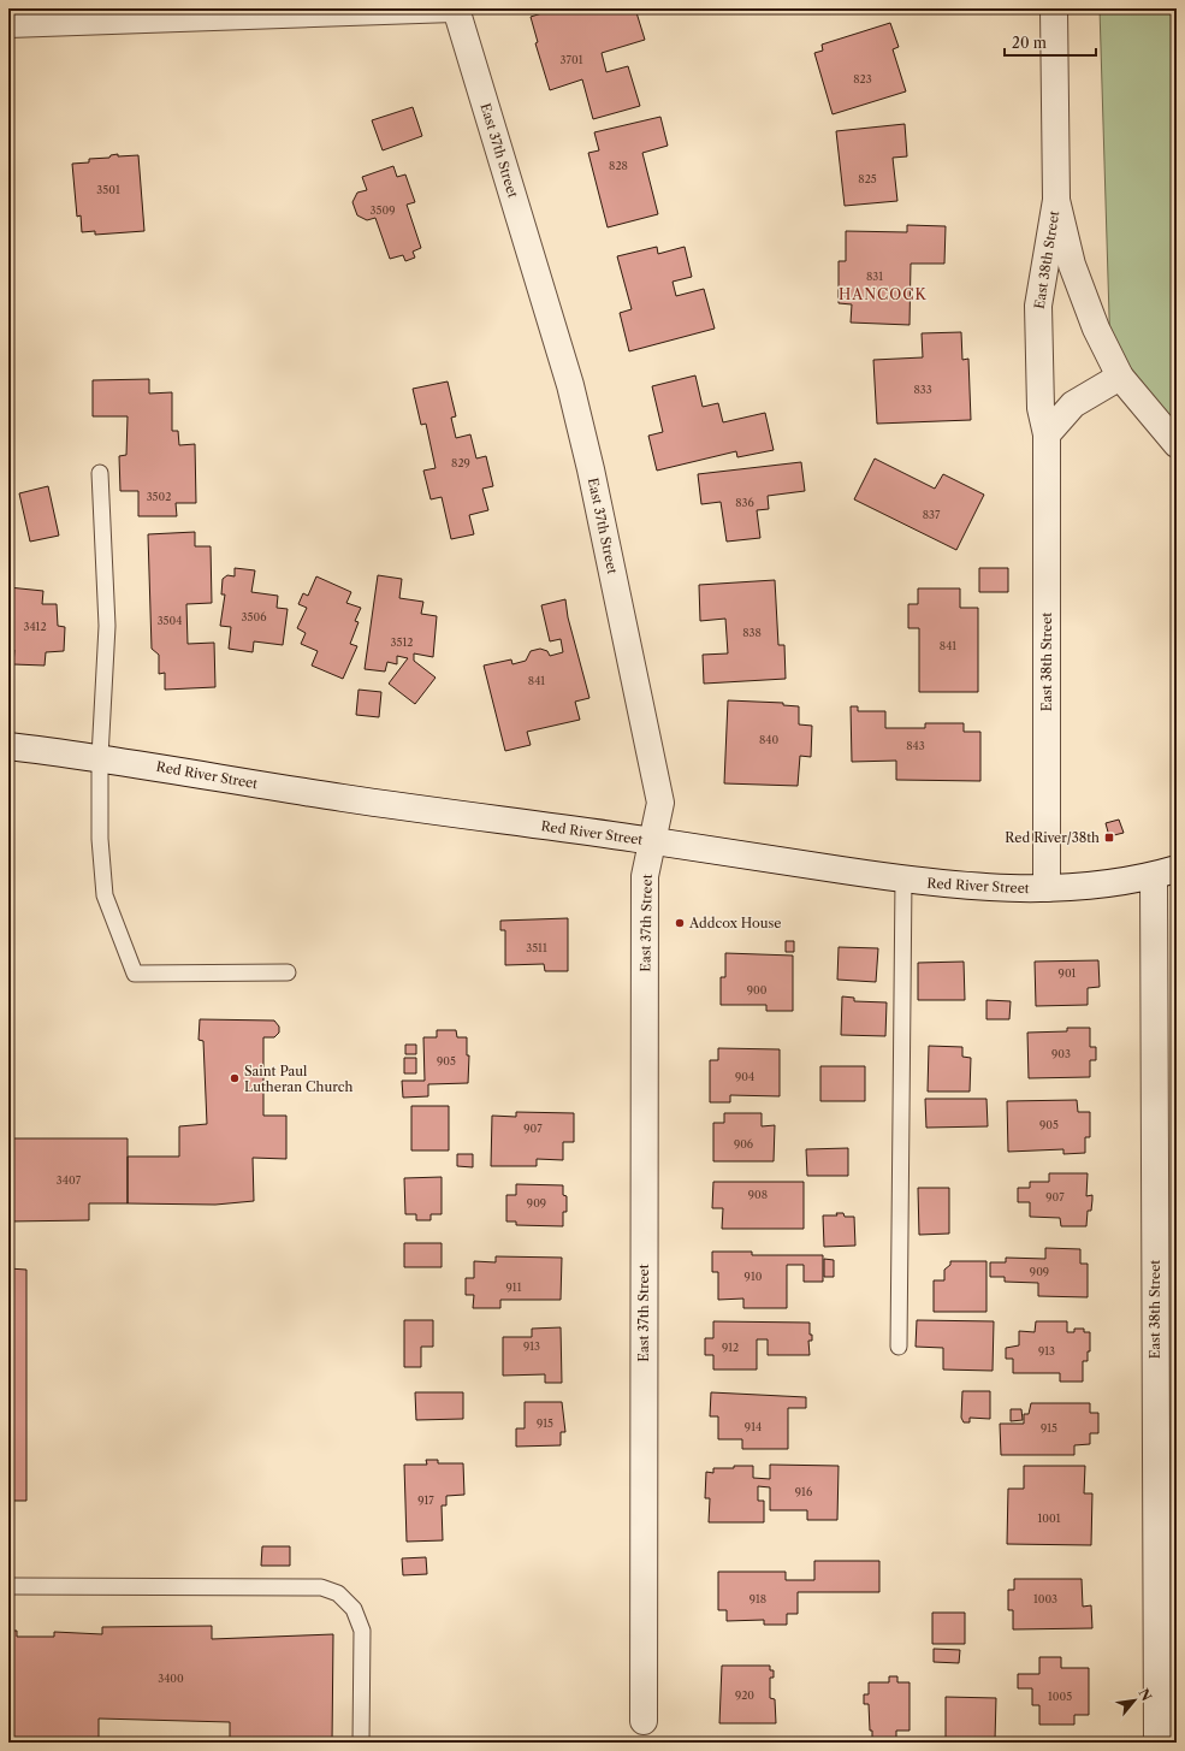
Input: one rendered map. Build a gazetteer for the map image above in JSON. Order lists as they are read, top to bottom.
{
  "streets": {
    "street": ["East 37th Street", "East 38th Street", "Red River Street"]
  },
  "crossings": [
    ["East 37th Street", "Red River Street"],
    ["East 38th Street", "Red River Street"]
  ],
  "districts": ["HANCOCK"],
  "places": {
    "transit": ["Red River/38th"],
    "other": ["Addcox House", "Saint Paul Lutheran Church"]
  },
  "house_numbers": [
    "3701",
    "823",
    "828",
    "825",
    "3501",
    "3509",
    "831",
    "833",
    "829",
    "3502",
    "836",
    "837",
    "3506",
    "3504",
    "3412",
    "838",
    "3512",
    "841",
    "841",
    "840",
    "843",
    "3511",
    "901",
    "900",
    "903",
    "905",
    "904",
    "905",
    "907",
    "906",
    "3407",
    "908",
    "907",
    "909",
    "909",
    "910",
    "911",
    "913",
    "912",
    "913",
    "915",
    "914",
    "915",
    "916",
    "917",
    "1001",
    "918",
    "1003",
    "3400",
    "920",
    "1005"
  ],
  "scale_bar": "20 m",
  "north": "top right"
}
